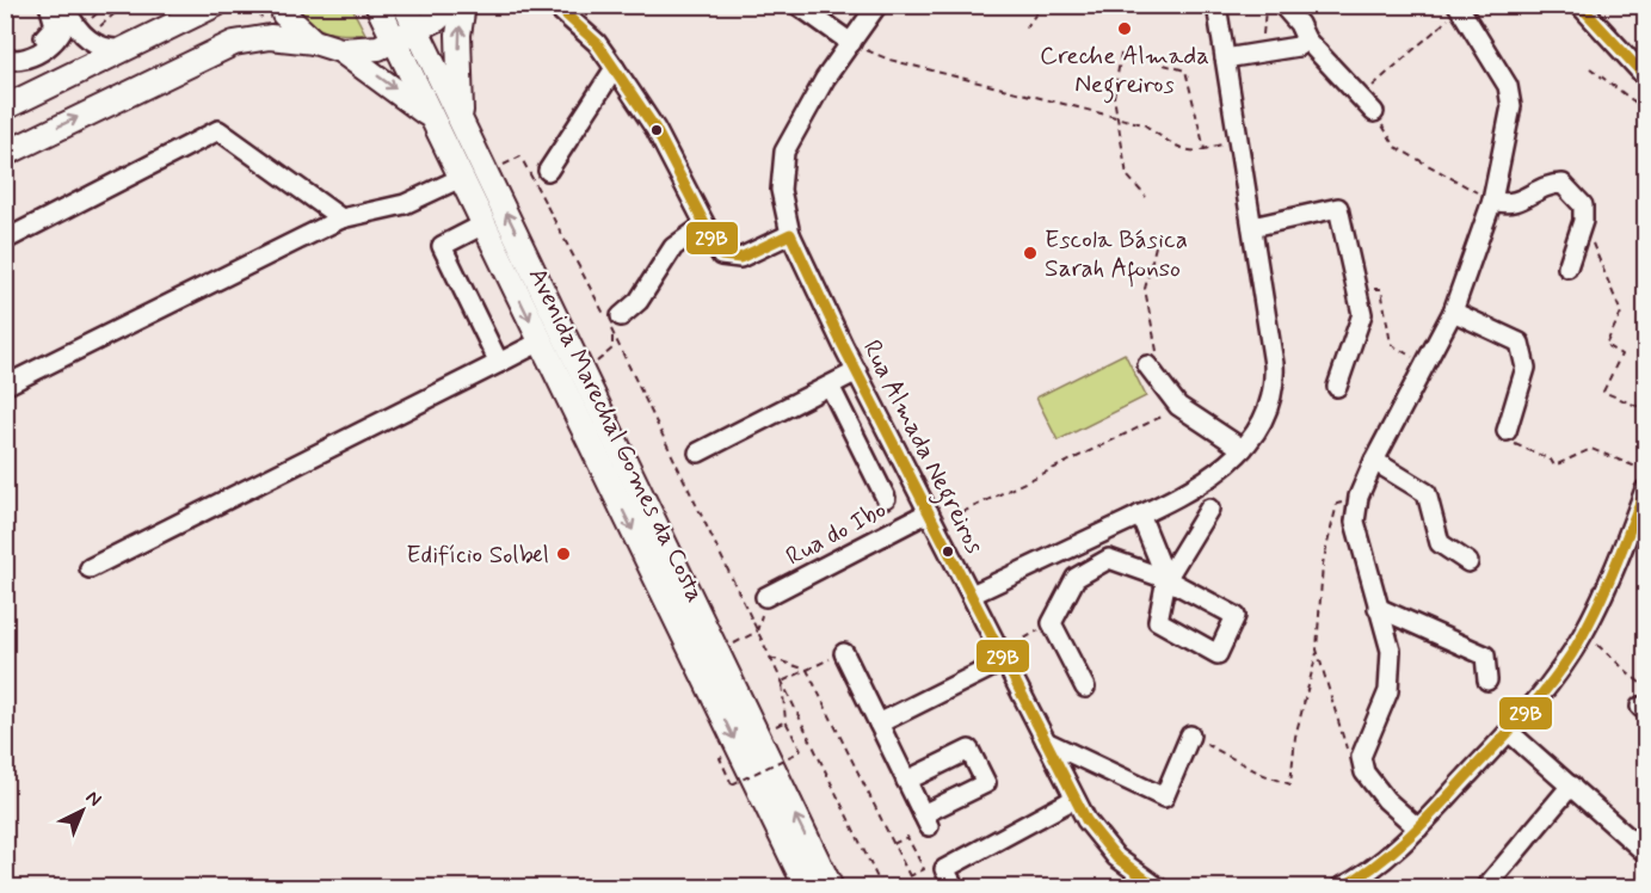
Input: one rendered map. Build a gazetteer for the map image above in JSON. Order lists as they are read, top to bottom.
{
  "streets": {
    "main road": ["Avenida Marechal Gomes da Costa"],
    "street": ["Rua Almada Negreiros", "Rua do Ibo"]
  },
  "crossings": [
    ["Rua Almada Negreiros", "Rua do Ibo"]
  ],
  "places": ["Creche Almada Negreiros", "Escola Básica Sarah Afonso", "Edifício Solbel"],
  "lines": ["transit line 29B"],
  "north": "top right"
}
